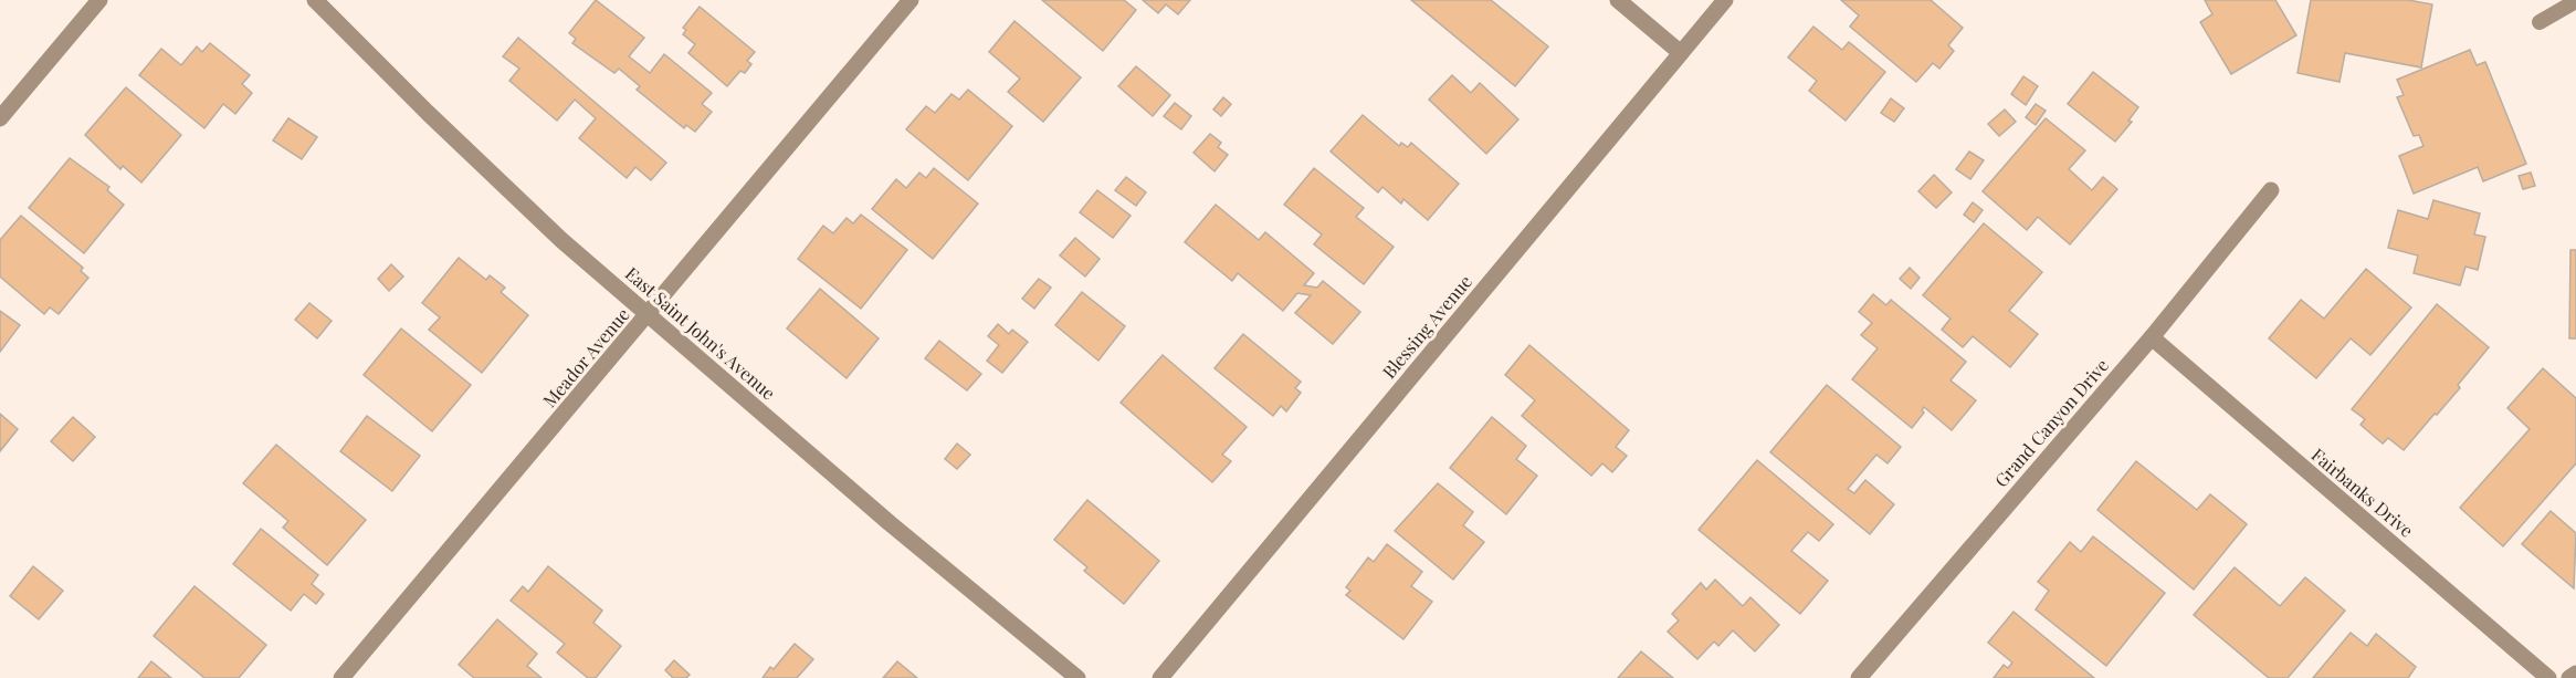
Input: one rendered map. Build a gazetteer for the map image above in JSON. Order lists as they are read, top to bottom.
{
  "streets": {
    "street": [
      "Blessing Avenue",
      "East Saint John's Avenue",
      "Meador Avenue",
      "Grand Canyon Drive",
      "Fairbanks Drive"
    ]
  },
  "crossings": [
    ["East Saint John's Avenue", "Meador Avenue"],
    ["Grand Canyon Drive", "Fairbanks Drive"]
  ]
}
